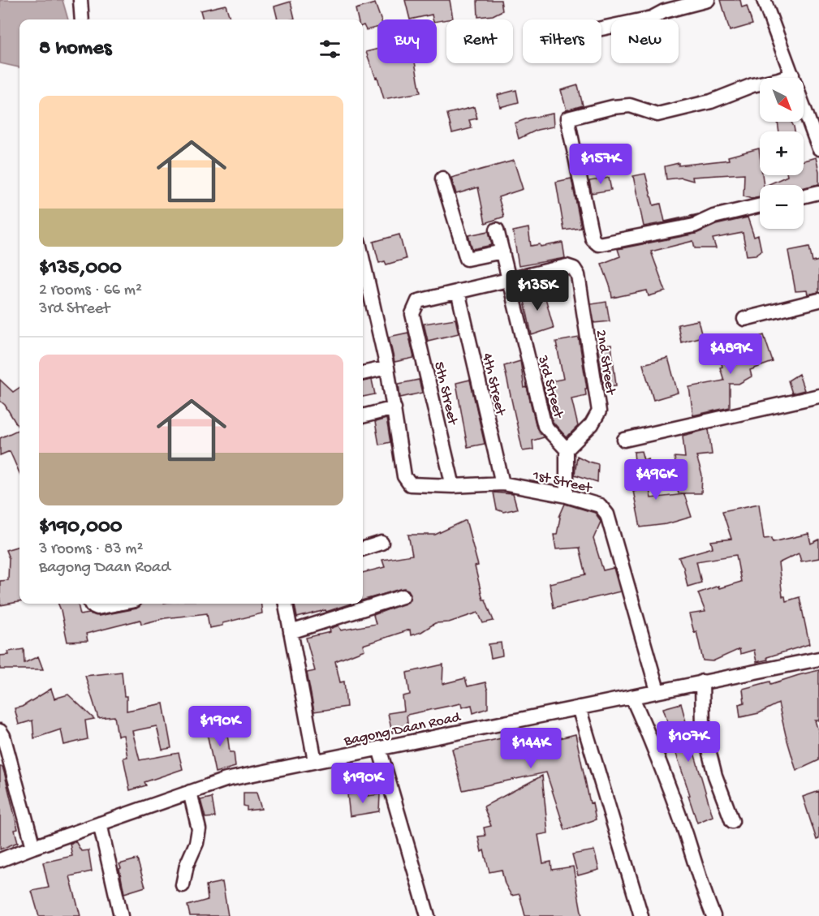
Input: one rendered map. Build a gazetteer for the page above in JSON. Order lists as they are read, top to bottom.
{
  "streets": {
    "street": [
      "2nd Street",
      "4th Street",
      "3rd Street",
      "5th Street",
      "1st Street",
      "Bagong Daan Road"
    ]
  },
  "crossings": [
    ["2nd Street", "3rd Street"],
    ["4th Street", "5th Street"],
    ["4th Street", "1st Street"],
    ["5th Street", "1st Street"],
    ["1st Street", "Bagong Daan Road"]
  ],
  "north": "bottom right",
  "page": {
    "chip": [
      "Buy",
      "Rent",
      "Filters",
      "New"
    ],
    "heading": "8 homes",
    "map_buttons": ["+", "−"],
    "list": [
      {
        "name": "$135,000",
        "note": "2 rooms · 66 m² · 3rd Street"
      },
      {
        "name": "$190,000",
        "note": "3 rooms · 83 m² · Bagong Daan Road"
      }
    ],
    "price": [
      "$157K",
      "$135K",
      "$489K",
      "$496K",
      "$190K",
      "$107K",
      "$144K",
      "$190K"
    ]
  }
}
